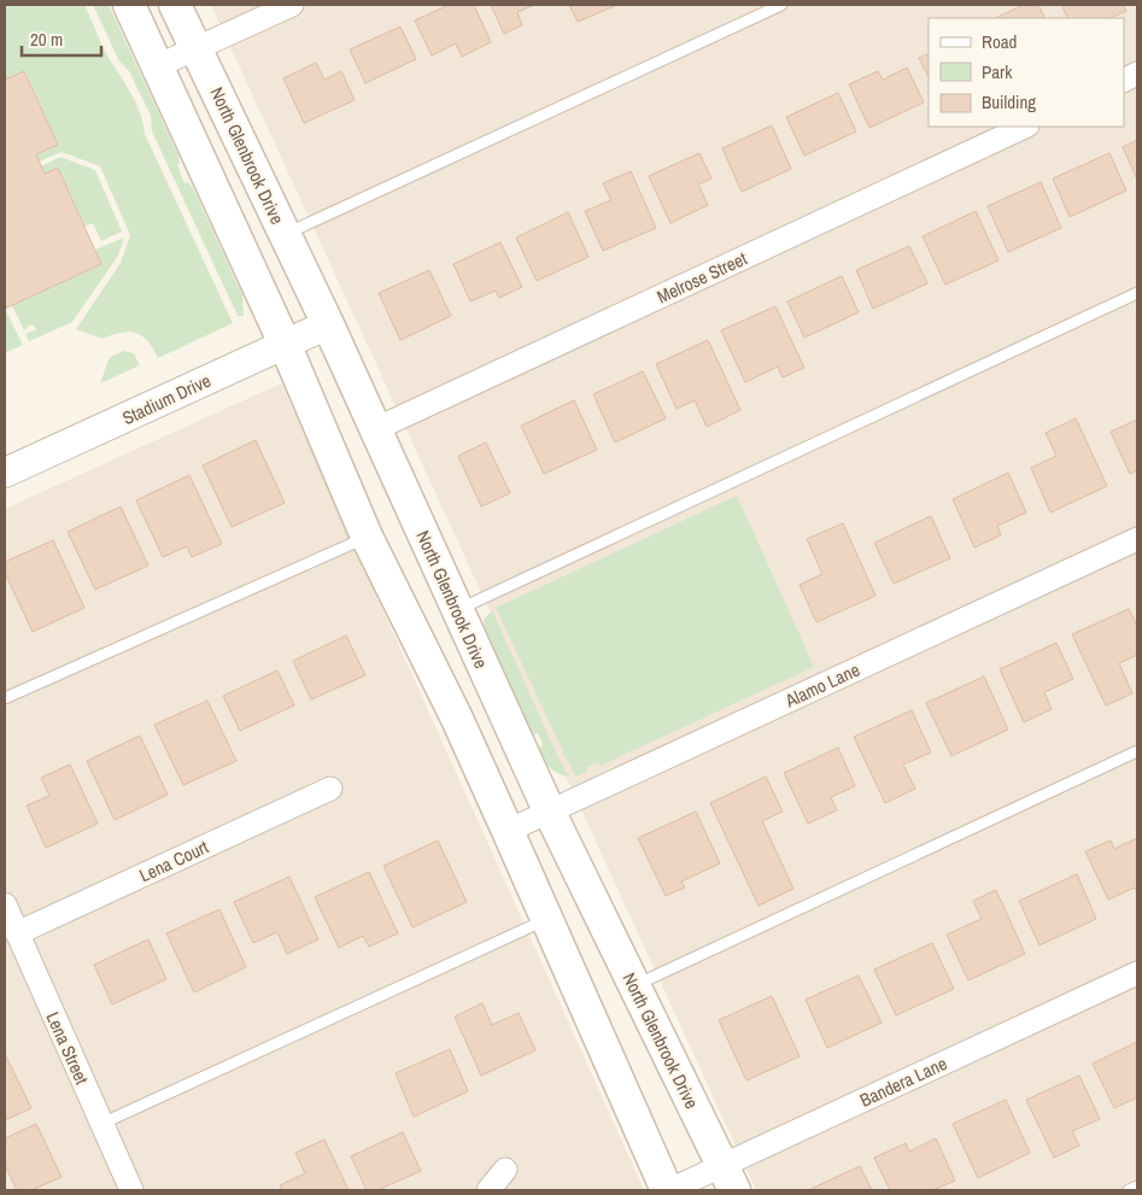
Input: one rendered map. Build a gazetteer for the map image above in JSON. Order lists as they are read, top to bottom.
{
  "streets": {
    "main road": ["North Glenbrook Drive"],
    "street": [
      "Melrose Street",
      "Stadium Drive",
      "Alamo Lane",
      "Lena Court",
      "Lena Street",
      "Bandera Lane"
    ]
  },
  "crossings": [
    ["North Glenbrook Drive", "Melrose Street"],
    ["North Glenbrook Drive", "Stadium Drive"],
    ["North Glenbrook Drive", "Alamo Lane"],
    ["North Glenbrook Drive", "Bandera Lane"],
    ["Lena Court", "Lena Street"]
  ],
  "legend": ["Road", "Park", "Building"],
  "scale_bar": "20 m"
}
